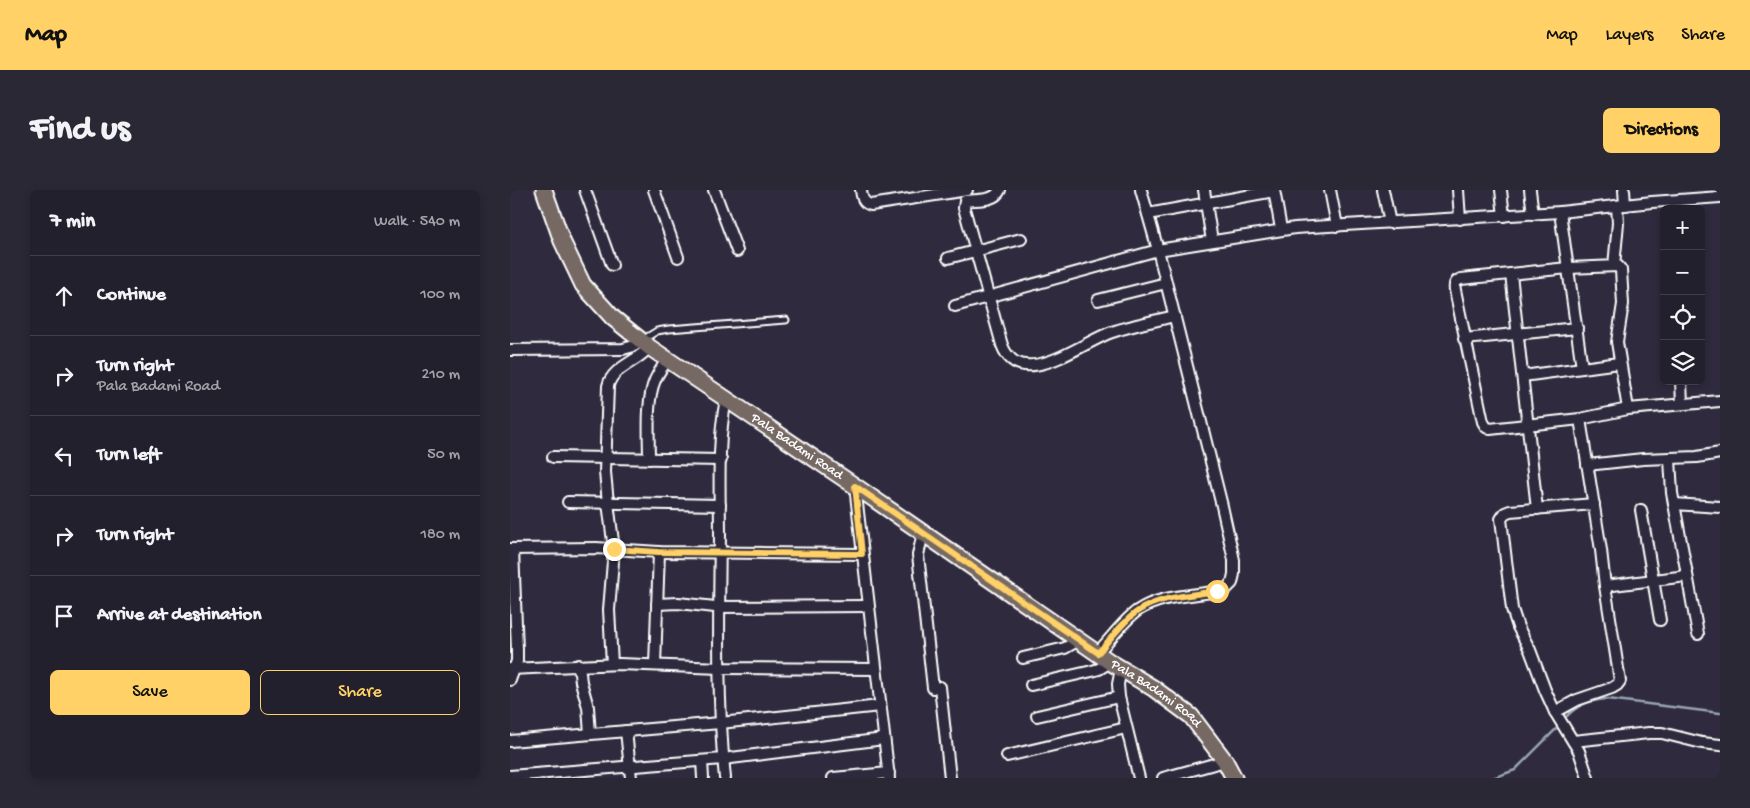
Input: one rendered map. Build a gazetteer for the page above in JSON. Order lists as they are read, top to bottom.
{
  "streets": {
    "main road": ["Pala Badami Road"]
  },
  "page": {
    "header": "Map",
    "nav": ["Map", "Layers", "Share"],
    "buttons": [
      "Directions",
      ["Save", "Share"]
    ],
    "title": "Find us",
    "heading": ["7 min", "Walk · 540 m"],
    "map_buttons": ["+", "−"],
    "list": [
      ["Continue", "100 m"],
      ["Turn right", "Pala Badami Road", "210 m"],
      ["Turn left", "50 m"],
      ["Turn right", "180 m"],
      "Arrive at destination"
    ]
  }
}
